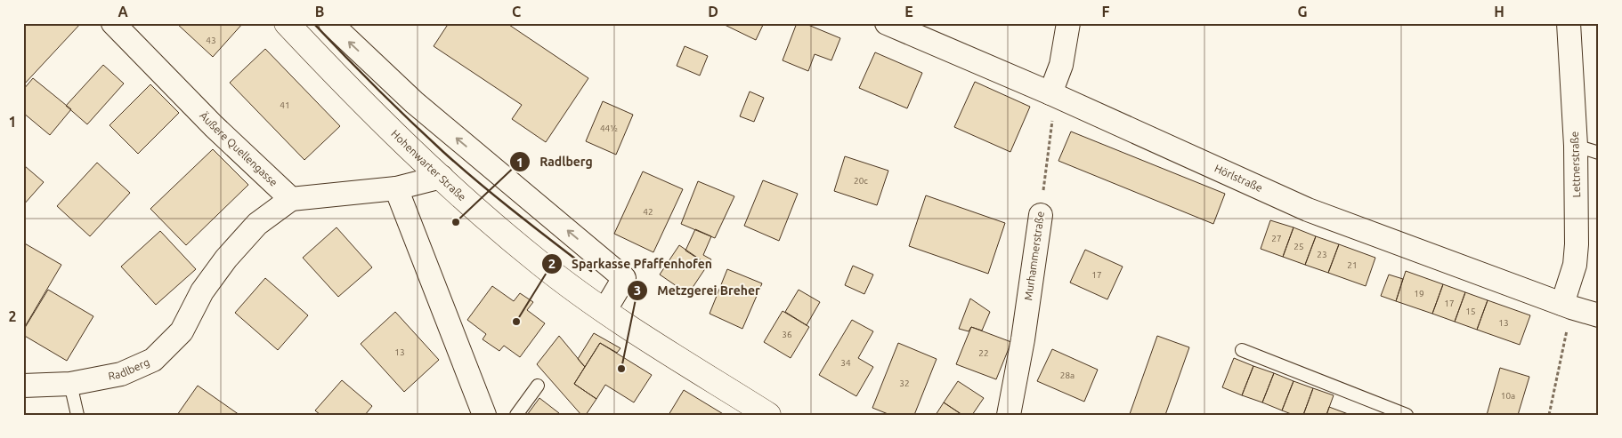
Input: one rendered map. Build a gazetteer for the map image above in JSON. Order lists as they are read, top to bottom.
{
  "streets": {
    "street": [
      "Äußere Quellengasse",
      "Lettnerstraße",
      "Hohenwarter Straße",
      "Hörlstraße",
      "Murhammerstraße",
      "Radlberg"
    ]
  },
  "crossings": [
    ["Äußere Quellengasse", "Radlberg"],
    ["Lettnerstraße", "Hörlstraße"],
    ["Hörlstraße", "Murhammerstraße"]
  ],
  "places": ["Radlberg", "Sparkasse Pfaffenhofen", "Metzgerei Breher"],
  "house_numbers": [
    "43",
    "41",
    "44½",
    "20c",
    "42",
    "27",
    "25",
    "23",
    "21",
    "17",
    "19",
    "17",
    "15",
    "13",
    "36",
    "13",
    "22",
    "34",
    "28a",
    "32",
    "10a"
  ],
  "grid": {
    "columns": [
      "A",
      "B",
      "C",
      "D",
      "E",
      "F",
      "G",
      "H"
    ],
    "rows": ["1", "2"]
  }
}
